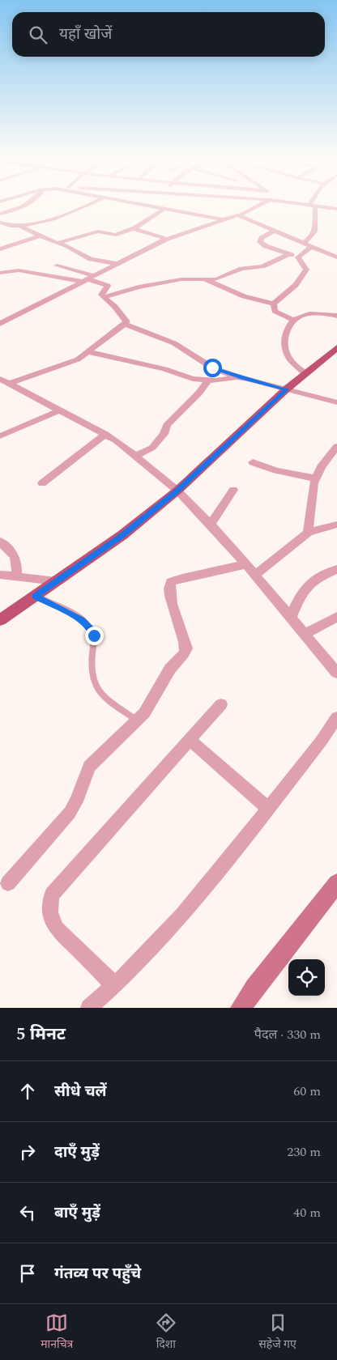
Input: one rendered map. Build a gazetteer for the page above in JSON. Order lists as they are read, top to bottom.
{
  "page": {
    "search": "यहाँ खोजें",
    "heading": ["5 मिनट", "पैदल · 330 m"],
    "list": [
      ["सीधे चलें", "60 m"],
      ["दाएँ मुड़ें", "230 m"],
      ["बाएँ मुड़ें", "40 m"],
      "गंतव्य पर पहुँचे"
    ],
    "nav": ["मानचित्र", "दिशा", "सहेजे गए"]
  }
}
